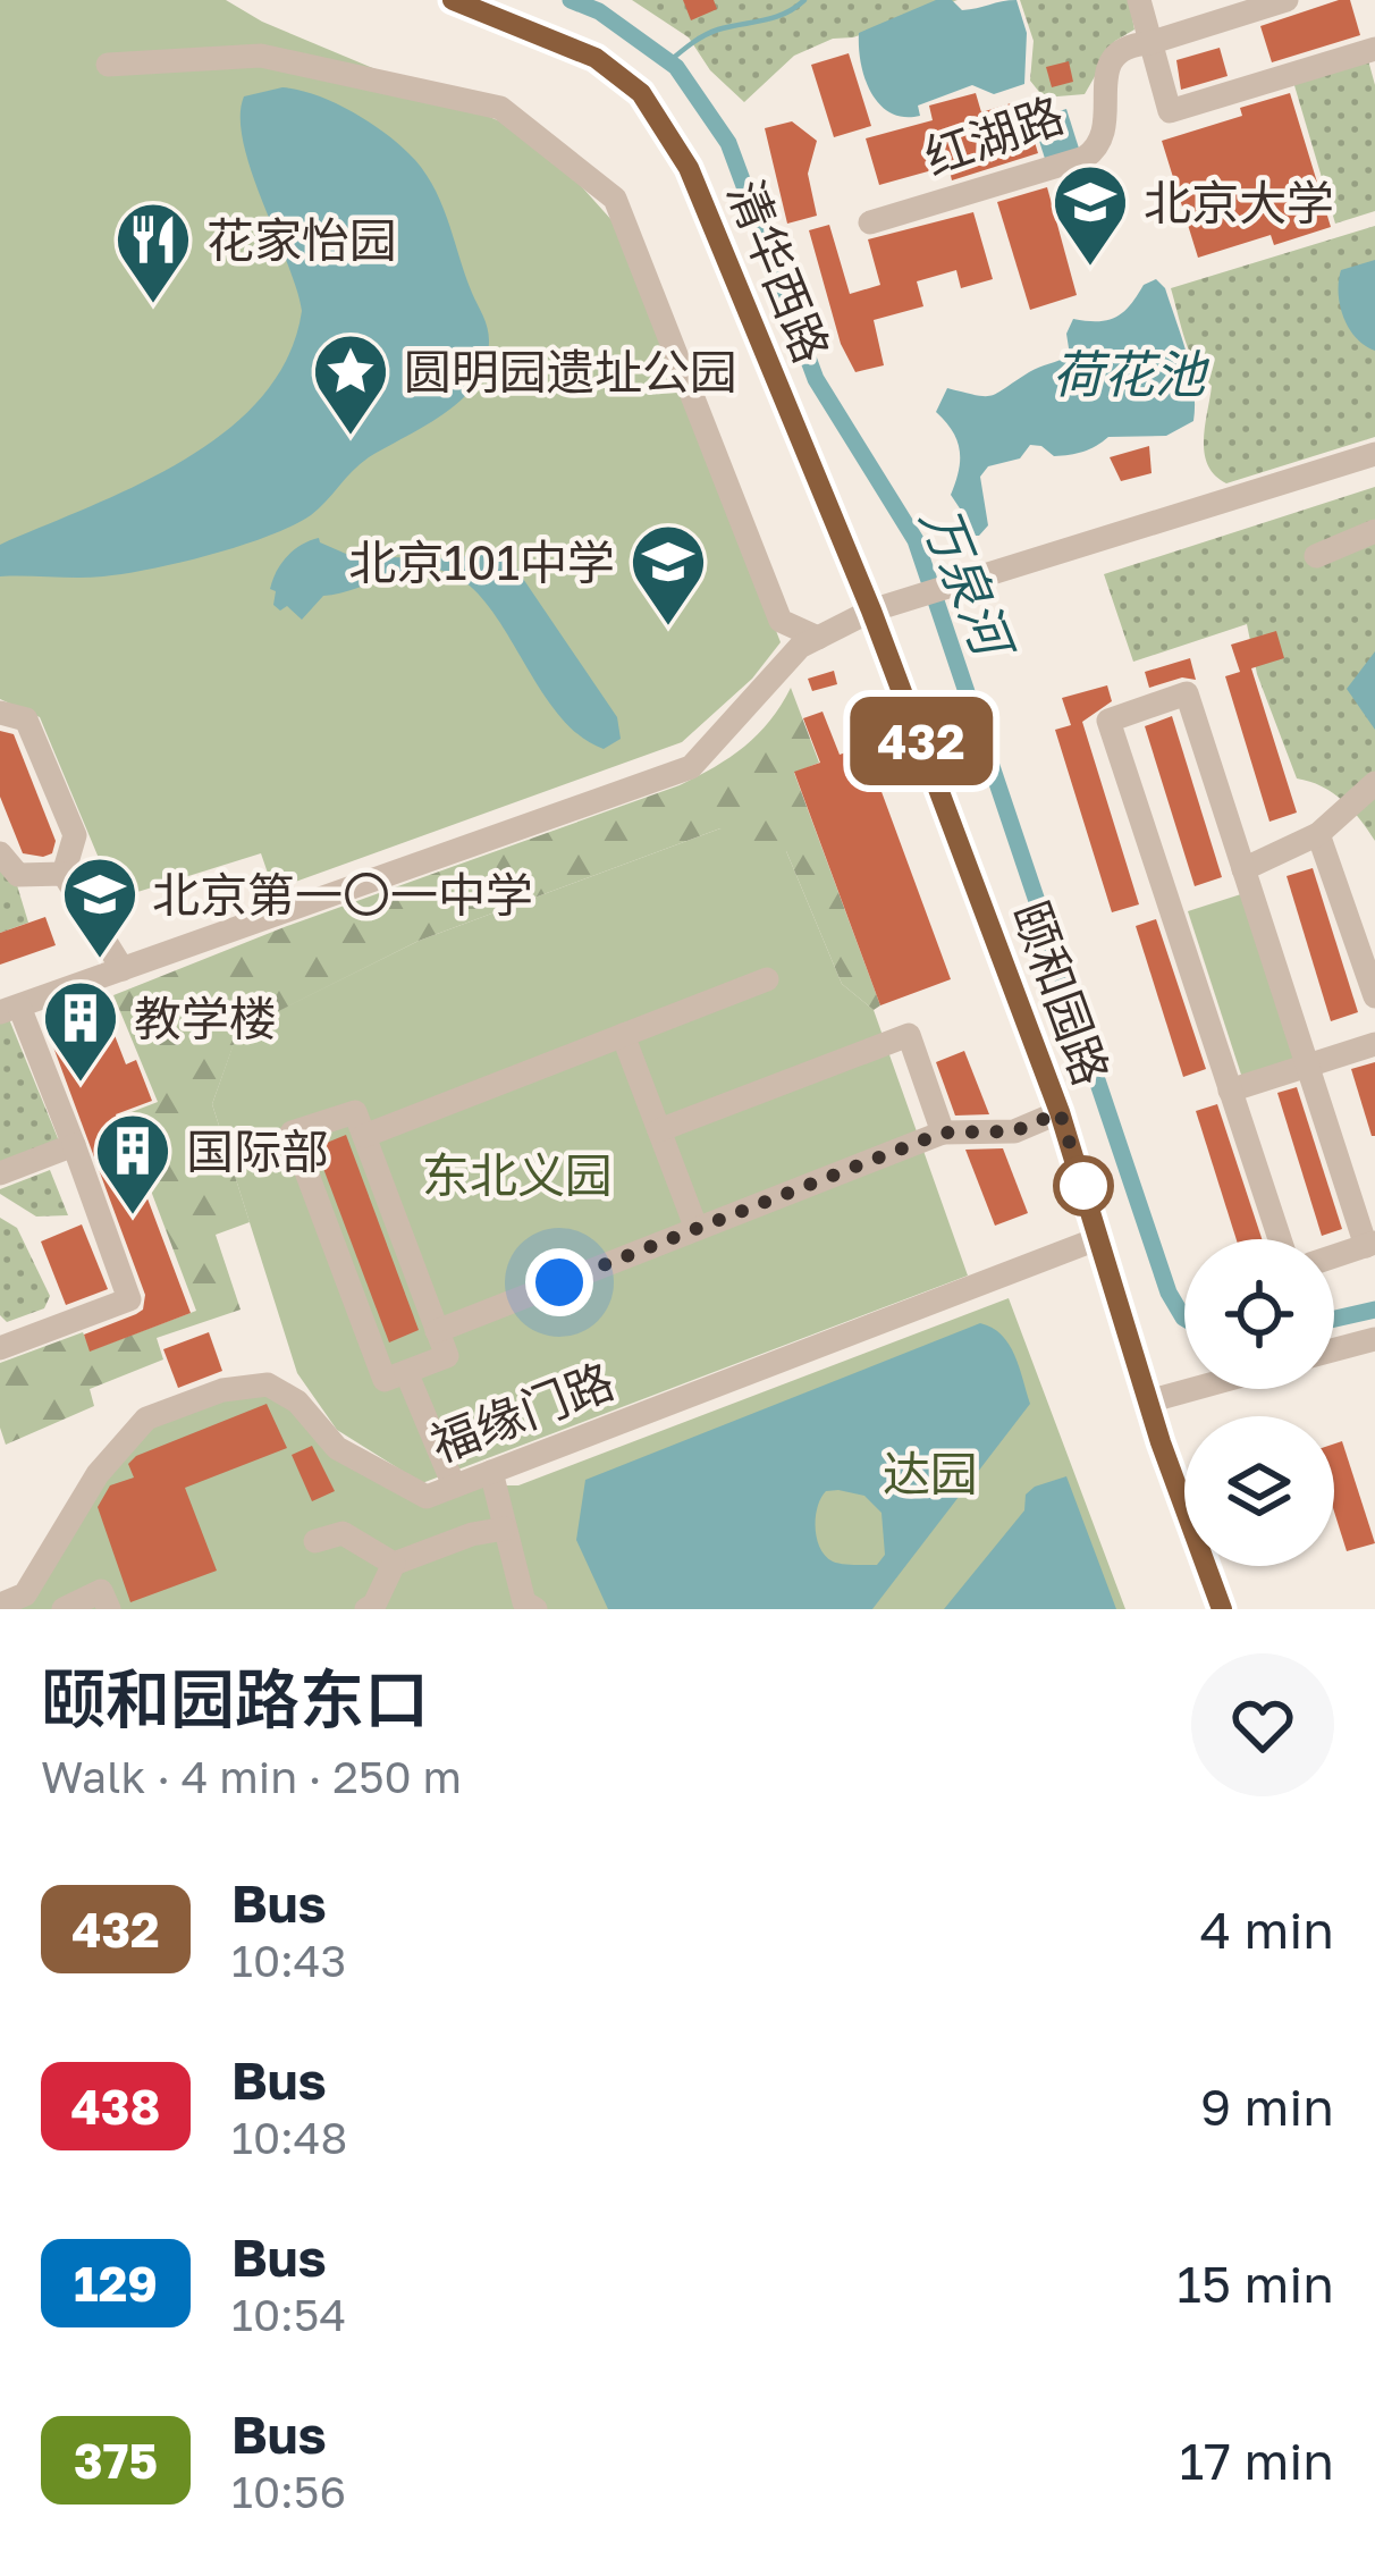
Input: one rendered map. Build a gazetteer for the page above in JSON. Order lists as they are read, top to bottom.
{
  "streets": {
    "main road": ["清华西路", "颐和园路"],
    "street": ["红湖路", "福缘门路"]
  },
  "crossings": [
    ["清华西路", "颐和园路"],
    ["颐和园路", "福缘门路"]
  ],
  "water": ["荷花池", "万泉河"],
  "parks": ["东北义园", "达园"],
  "places": {
    "school or university": ["北京大学", "北京101中学", "北京第一〇一中学"],
    "restaurant": ["花家怡园"],
    "place": ["圆明园遗址公园"],
    "building": ["教学楼", "国际部"]
  },
  "lines": ["bus line 432"],
  "page": {
    "on_map": "432",
    "heading": ["颐和园路东口", "Walk · 4 min · 250 m"],
    "list": [
      {
        "mark": "432",
        "name": "Bus",
        "note": "10:43",
        "value": "4 min"
      },
      {
        "mark": "438",
        "name": "Bus",
        "note": "10:48",
        "value": "9 min"
      },
      {
        "mark": "129",
        "name": "Bus",
        "note": "10:54",
        "value": "15 min"
      },
      {
        "mark": "375",
        "name": "Bus",
        "note": "10:56",
        "value": "17 min"
      }
    ]
  }
}
